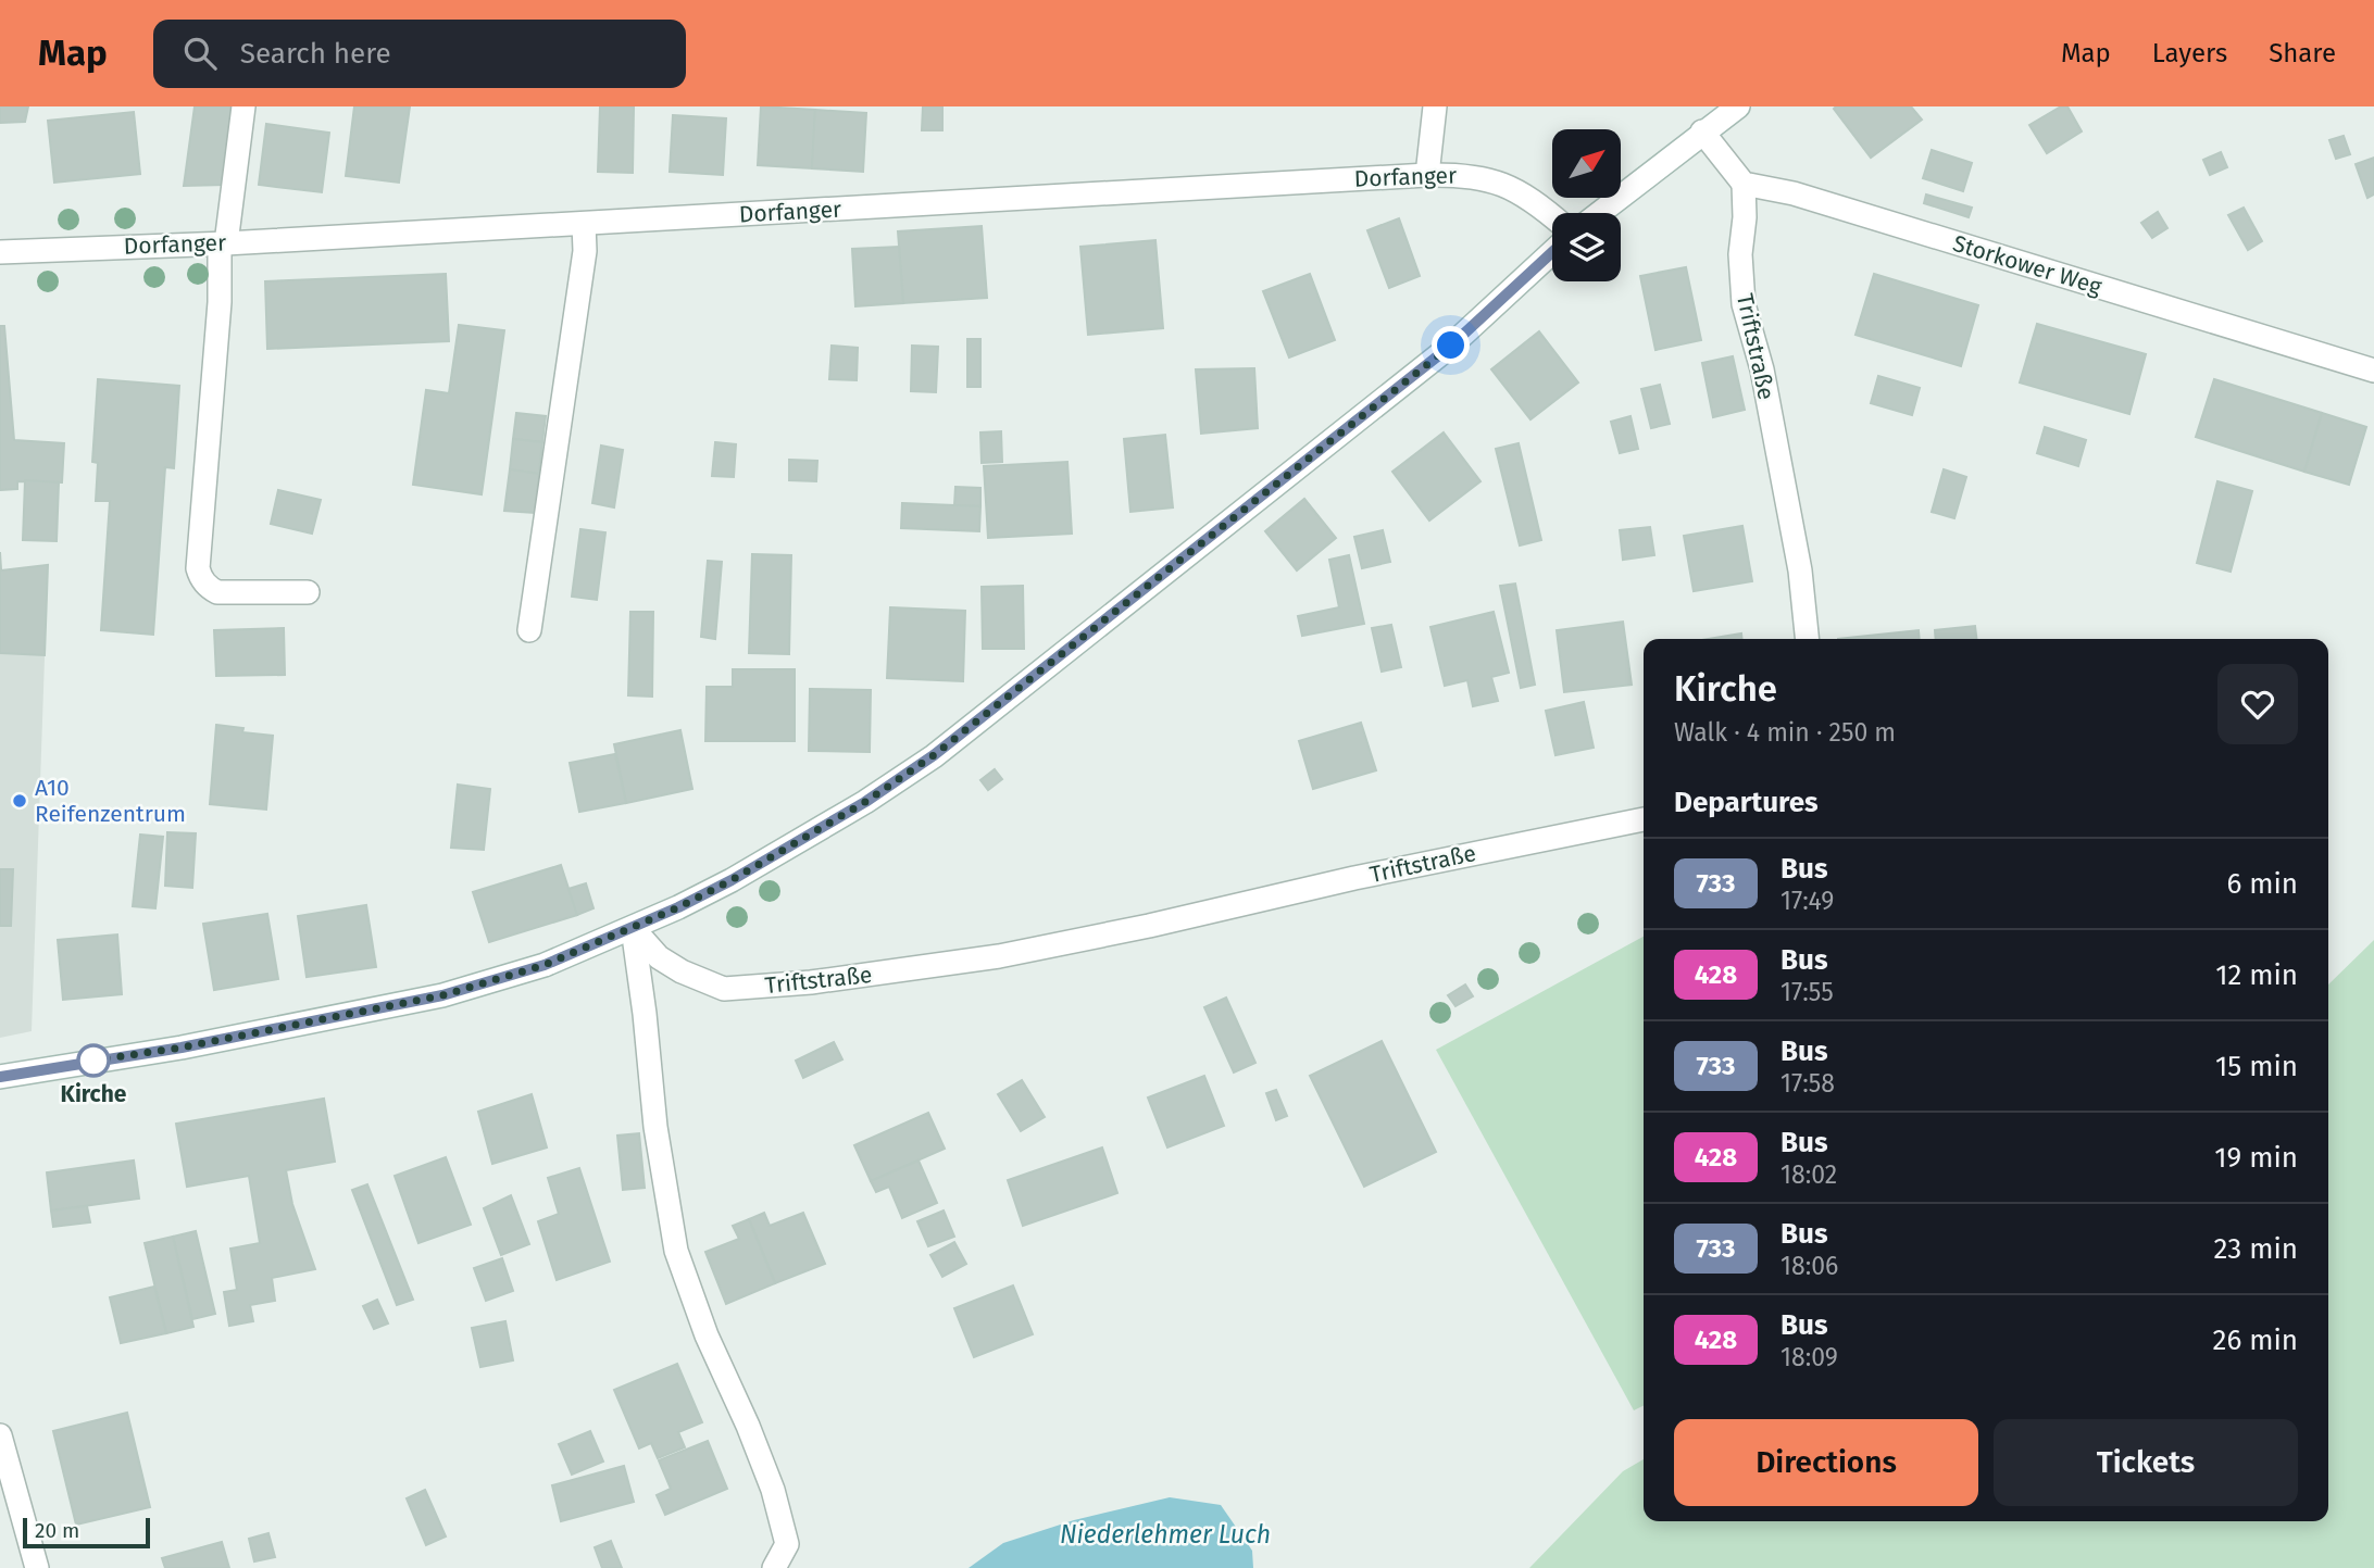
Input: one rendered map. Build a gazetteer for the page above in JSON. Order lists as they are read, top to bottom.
{
  "streets": {
    "street": ["Dorfanger", "Storkower Weg", "Triftstraße"]
  },
  "crossings": [
    ["Storkower Weg", "Triftstraße"]
  ],
  "water": ["Niederlehmer Luch"],
  "places": ["A10 Reifenzentrum", "Kirche"],
  "lines": ["bus line 733"],
  "scale_bar": "20 m",
  "north": "top right",
  "page": {
    "header": "Map",
    "search": "Search here",
    "nav": ["Map", "Layers", "Share"],
    "heading": [
      ["Kirche", "Walk · 4 min · 250 m"],
      "Departures"
    ],
    "list": [
      {
        "mark": "733",
        "name": "Bus",
        "note": "17:49",
        "value": "6 min"
      },
      {
        "mark": "428",
        "name": "Bus",
        "note": "17:55",
        "value": "12 min"
      },
      {
        "mark": "733",
        "name": "Bus",
        "note": "17:58",
        "value": "15 min"
      },
      {
        "mark": "428",
        "name": "Bus",
        "note": "18:02",
        "value": "19 min"
      },
      {
        "mark": "733",
        "name": "Bus",
        "note": "18:06",
        "value": "23 min"
      },
      {
        "mark": "428",
        "name": "Bus",
        "note": "18:09",
        "value": "26 min"
      }
    ],
    "buttons": ["Directions", "Tickets"],
    "scale": "20 m"
  }
}
